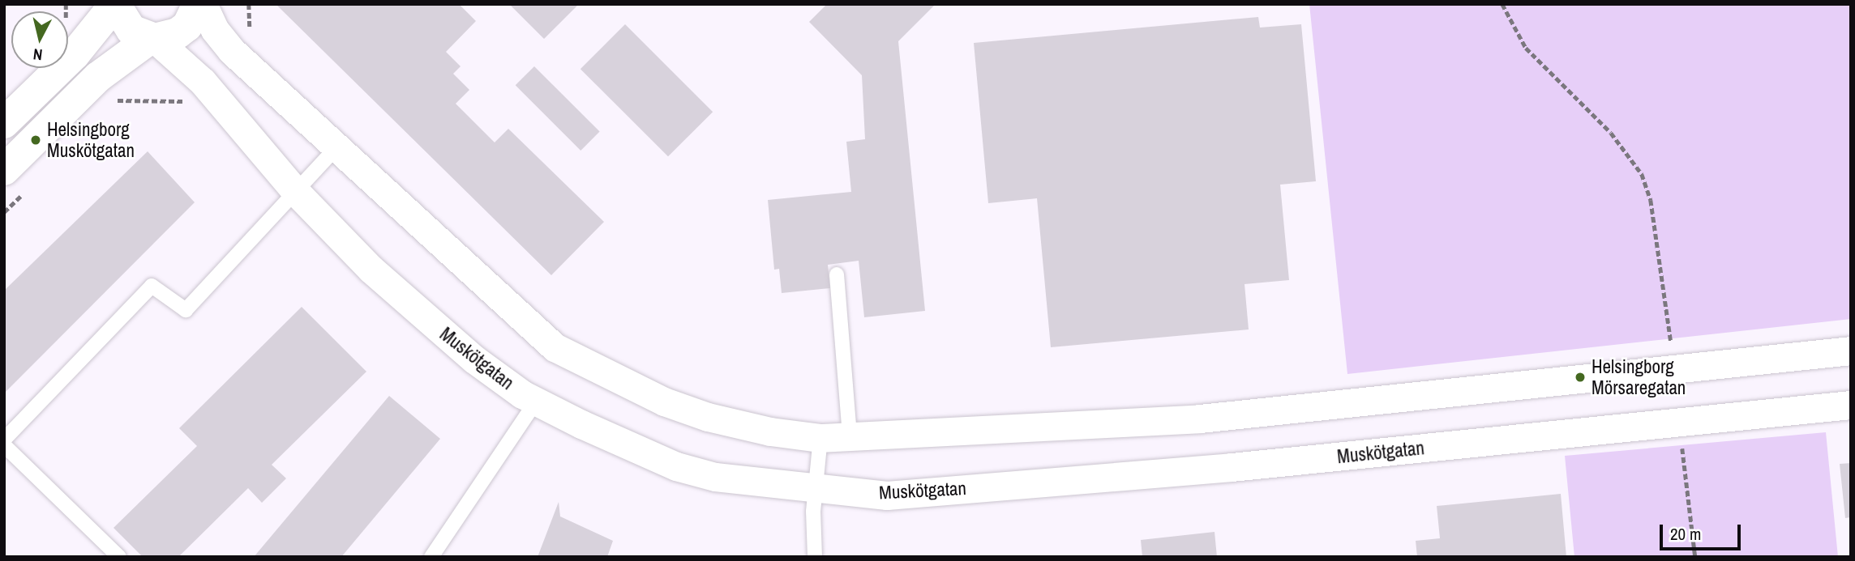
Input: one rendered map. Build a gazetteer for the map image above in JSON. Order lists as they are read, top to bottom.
{
  "streets": {
    "street": ["Muskötgatan"]
  },
  "places": ["Helsingborg Muskötgatan", "Helsingborg Mörsaregatan"],
  "scale_bar": "20 m",
  "north": "bottom"
}
